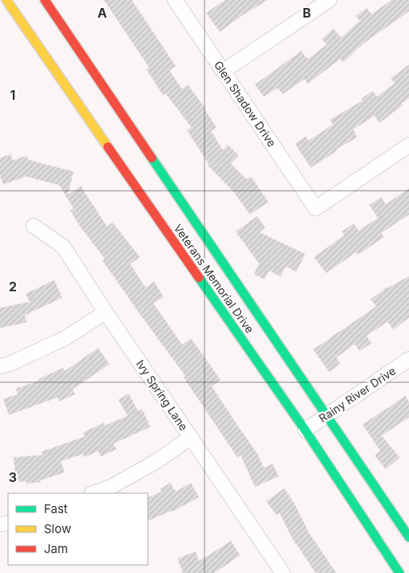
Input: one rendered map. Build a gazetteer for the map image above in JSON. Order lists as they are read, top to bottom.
{
  "streets": {
    "main road": ["Veterans Memorial Drive"],
    "street": ["Glen Shadow Drive", "Rainy River Drive", "Ivy Spring Lane"]
  },
  "crossings": [
    ["Veterans Memorial Drive", "Rainy River Drive"]
  ],
  "legend": ["Fast", "Slow", "Jam"],
  "grid": {
    "columns": ["A", "B"],
    "rows": ["1", "2", "3"]
  }
}
